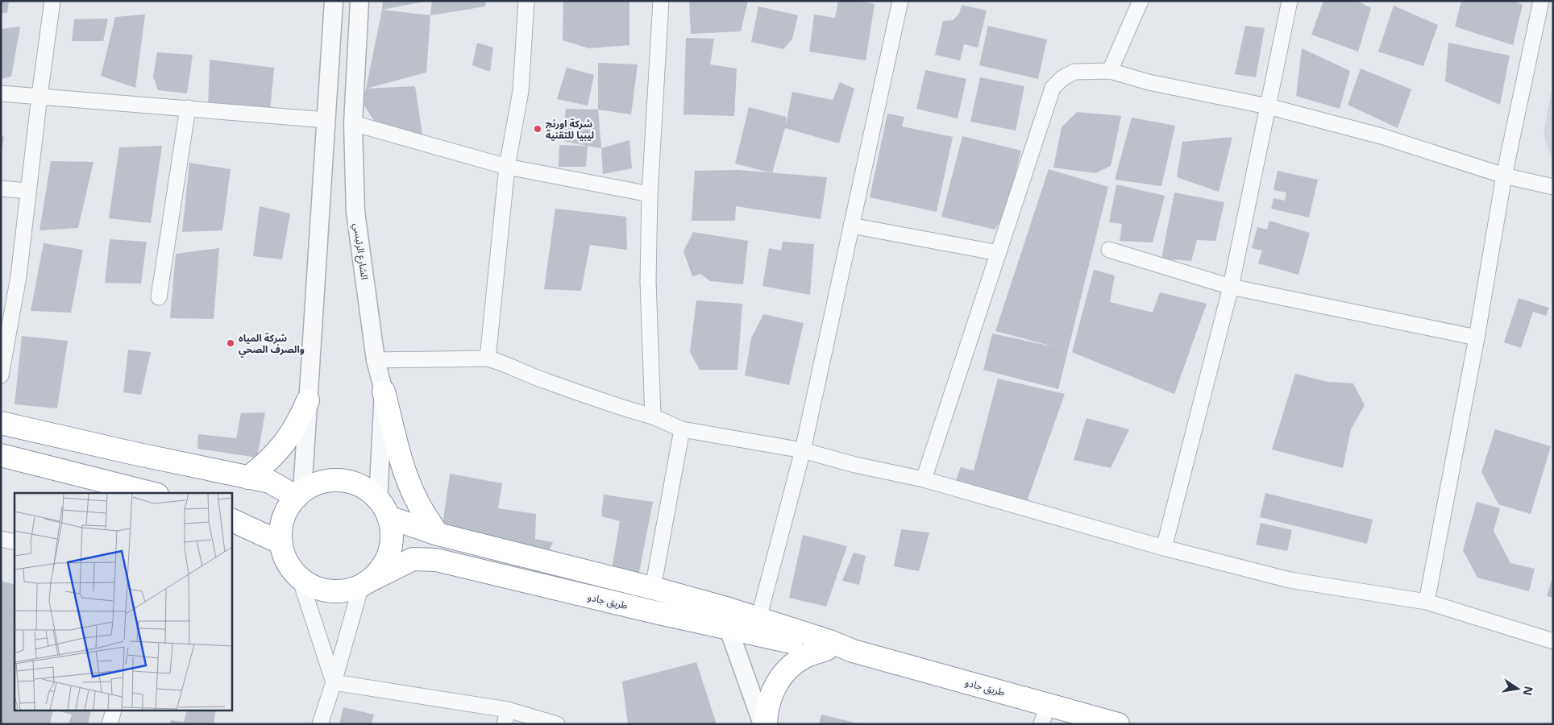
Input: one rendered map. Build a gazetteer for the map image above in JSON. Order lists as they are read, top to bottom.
{
  "streets": {
    "highway": ["طريق جادو"],
    "street": ["الشارع الرئيسي"]
  },
  "crossings": [
    ["الشارع الرئيسي", "طريق جادو"]
  ],
  "places": ["شركة اورنج ليبيا للتقنية", "شركة المياه والصرف الصحي"],
  "north": "right"
}
